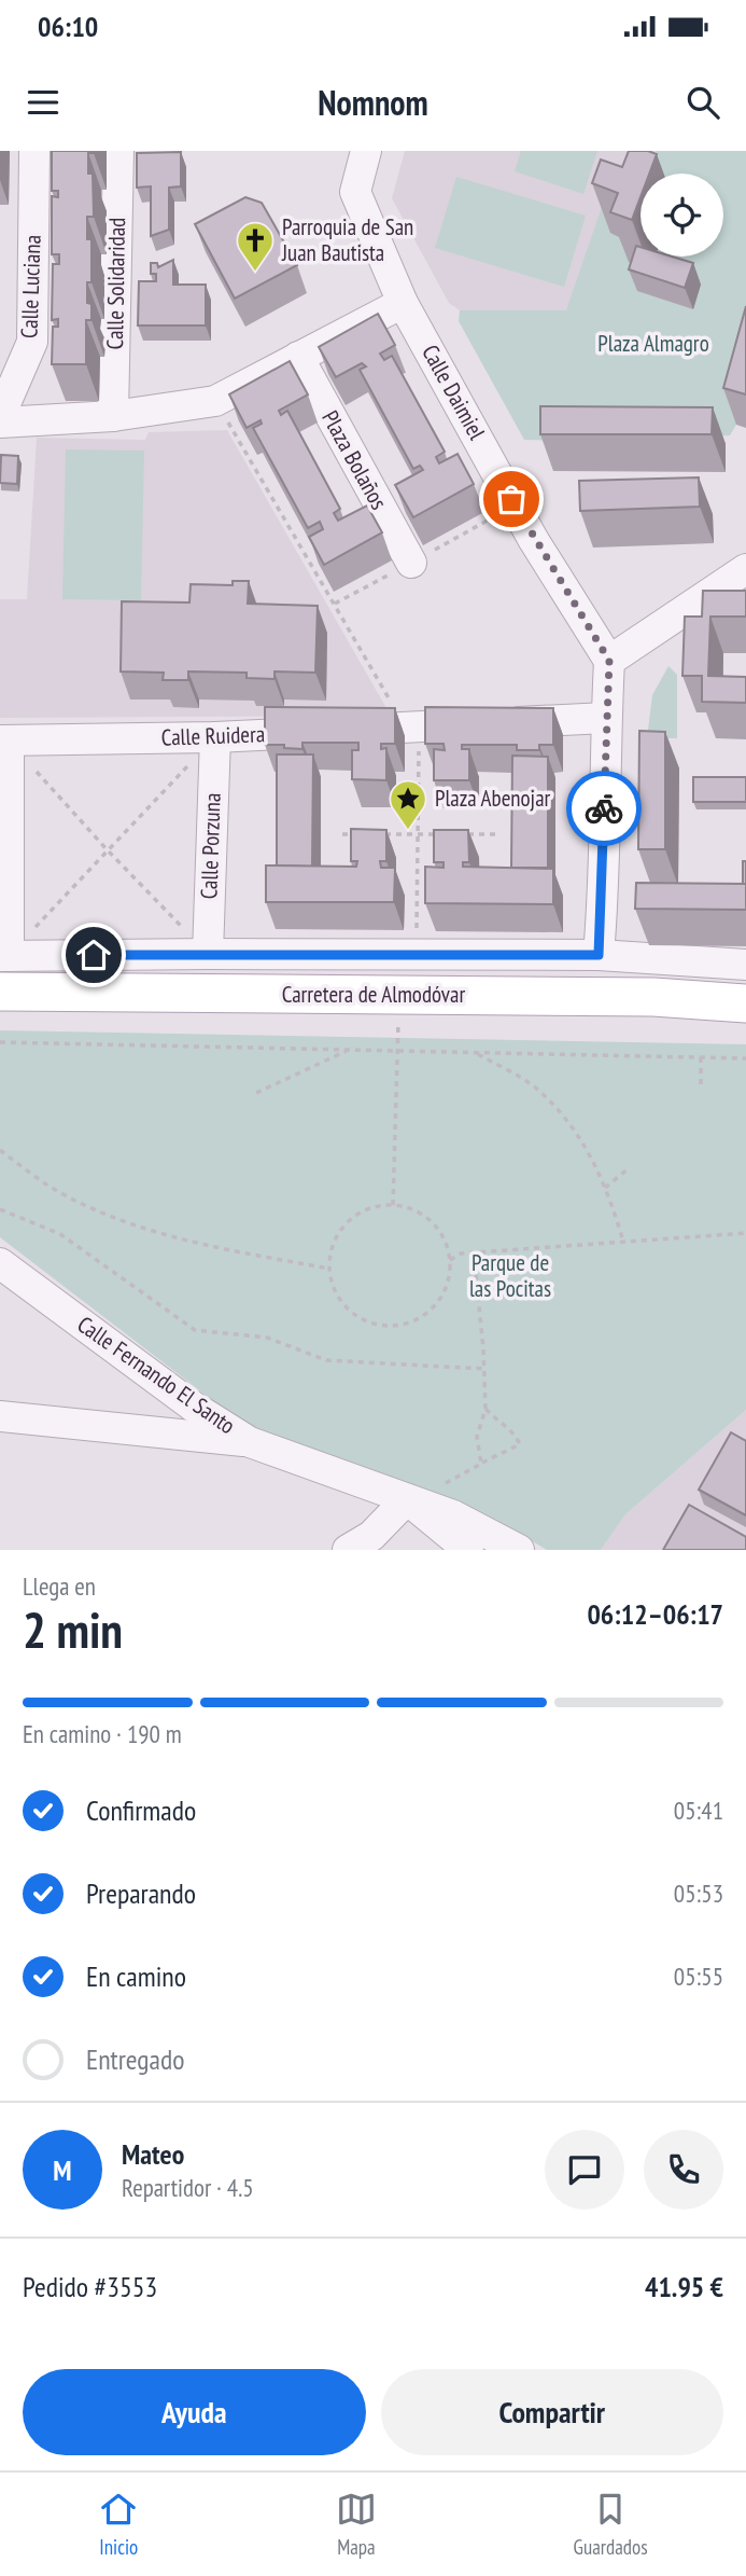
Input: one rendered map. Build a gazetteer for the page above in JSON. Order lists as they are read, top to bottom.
{
  "streets": {
    "main road": ["Carretera de Almodóvar"],
    "street": [
      "Calle Solidaridad",
      "Calle Luciana",
      "Calle Daimiel",
      "Plaza Bolaños",
      "Calle Ruidera",
      "Calle Porzuna",
      "Calle Fernando El Santo"
    ]
  },
  "crossings": [
    ["Calle Ruidera", "Calle Porzuna"]
  ],
  "parks": ["Plaza Almagro", "Parque de las Pocitas"],
  "places": {
    "church": ["Parroquia de San Juan Bautista"],
    "place": ["Plaza Abenojar"]
  },
  "page": {
    "status": "06:10",
    "header": "Nomnom",
    "heading": ["2 min", "Llega en", "06:12–06:17"],
    "panel": [
      "Mateo",
      "Repartidor · 4.5",
      "Pedido #3553",
      "41.95 €"
    ],
    "bar": "En camino · 190 m",
    "list": [
      ["Confirmado", "05:41"],
      ["Preparando", "05:53"],
      ["En camino", "05:55"],
      "Entregado"
    ],
    "round": "M",
    "buttons": ["Ayuda", "Compartir"],
    "tabs": ["Inicio", "Mapa", "Guardados"]
  }
}
